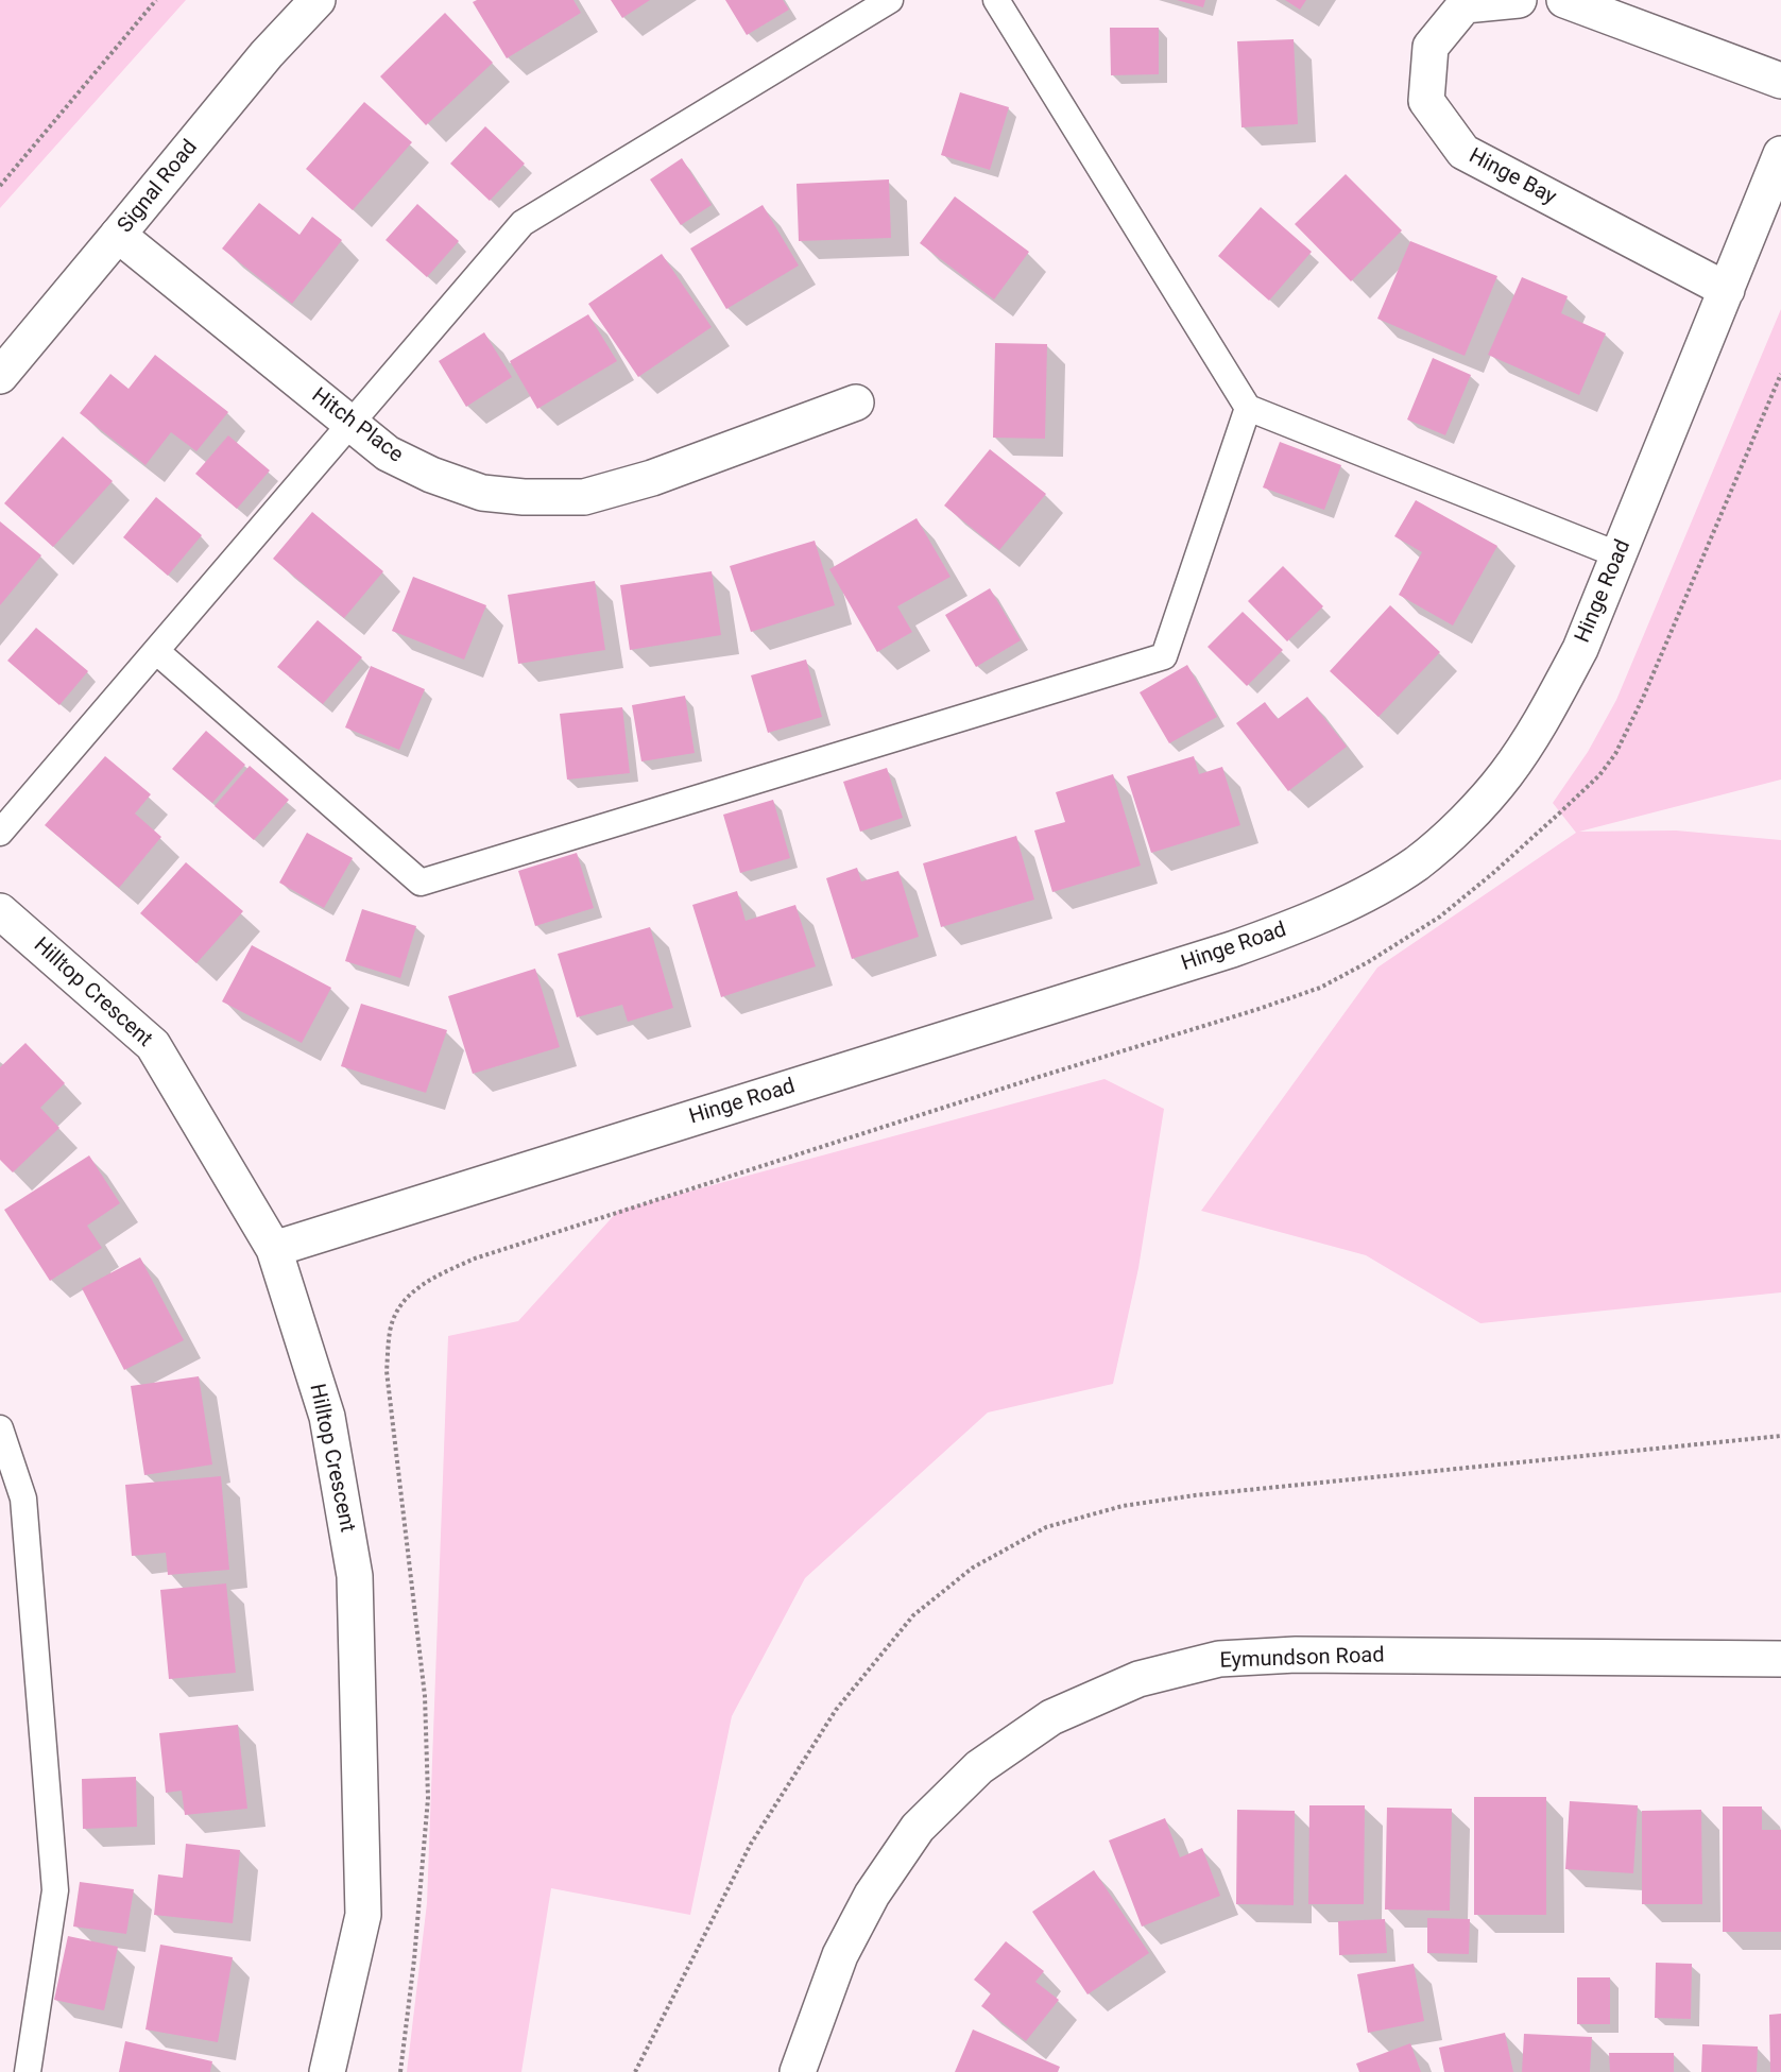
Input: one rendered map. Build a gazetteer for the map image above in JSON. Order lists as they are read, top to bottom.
{
  "streets": {
    "street": [
      "Hinge Bay",
      "Signal Road",
      "Hitch Place",
      "Hinge Road",
      "Hilltop Crescent",
      "Eymundson Road"
    ]
  },
  "crossings": [
    ["Hinge Bay", "Hinge Road"],
    ["Signal Road", "Hitch Place"],
    ["Hinge Road", "Hilltop Crescent"]
  ]
}
